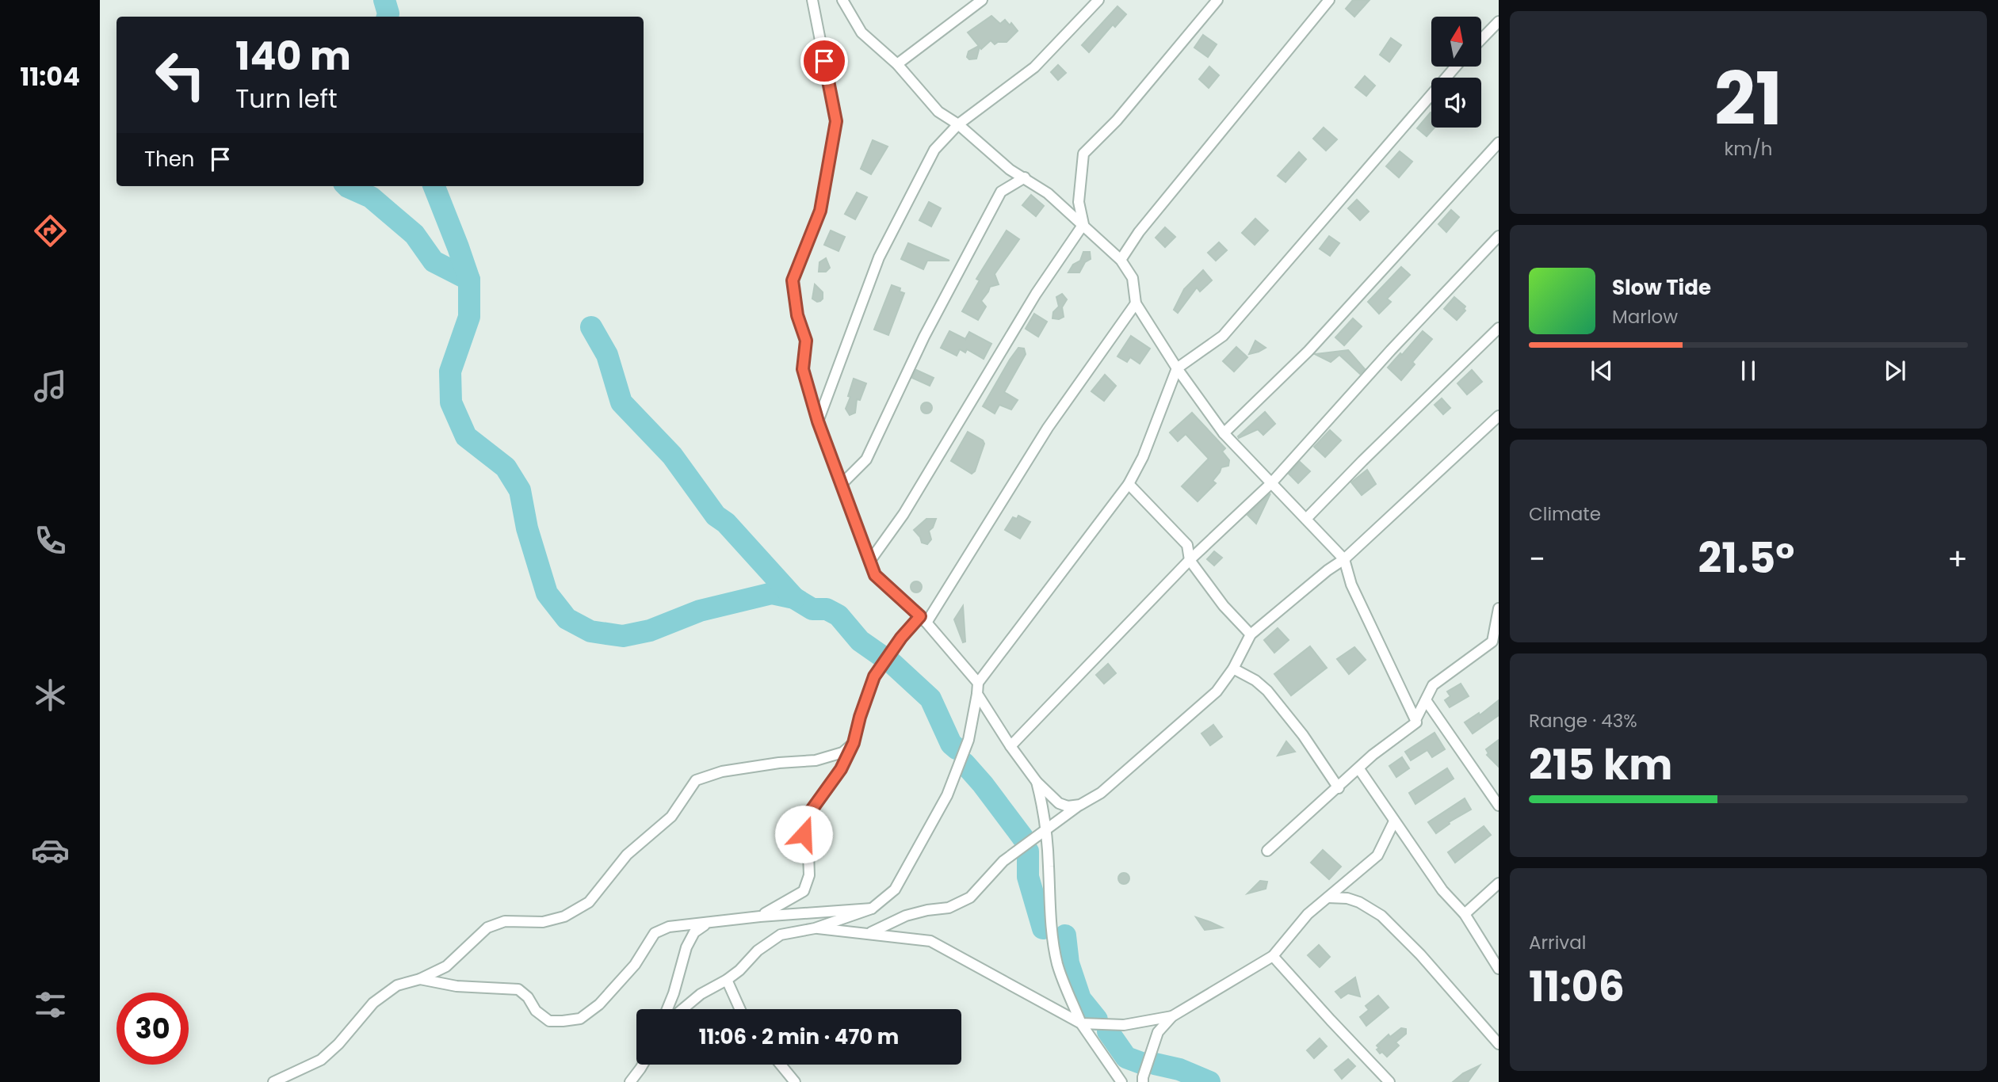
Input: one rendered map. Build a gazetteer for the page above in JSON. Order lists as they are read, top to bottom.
{
  "north": "top",
  "page": {
    "tabs": "11:04",
    "tile": [
      ["21", "km/h"],
      "Climate",
      ["Range · 43%", "215 km"],
      ["Arrival", "11:06"]
    ],
    "turn": ["140 m", "Turn left"],
    "then": "Then",
    "song": ["Slow Tide", "Marlow"],
    "heat": ["−", "21.5°", "+"],
    "limit": "30",
    "trip": "11:06 · 2 min · 470 m"
  }
}
